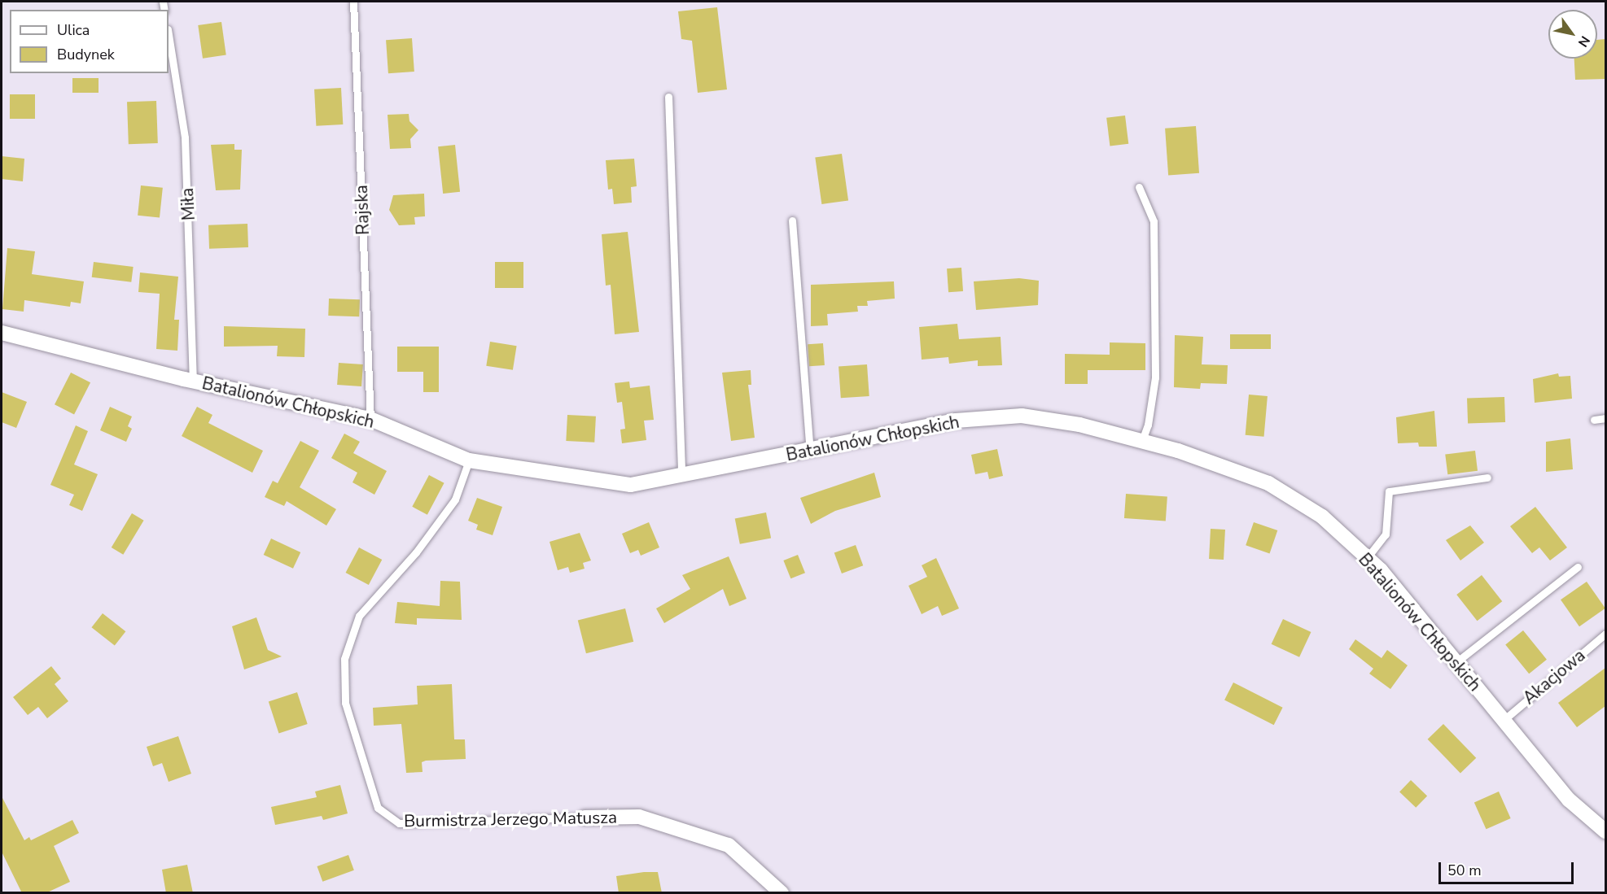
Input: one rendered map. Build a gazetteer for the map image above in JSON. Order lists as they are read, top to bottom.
{
  "streets": {
    "street": ["Batalionów Chłopskich", "Burmistrza Jerzego Matusza"],
    "lane": ["Miła", "Rajska", "Akacjowa"]
  },
  "crossings": [
    ["Miła", "Batalionów Chłopskich"],
    ["Rajska", "Batalionów Chłopskich"],
    ["Batalionów Chłopskich", "Akacjowa"],
    ["Batalionów Chłopskich", "Burmistrza Jerzego Matusza"]
  ],
  "legend": ["Ulica", "Budynek"],
  "scale_bar": "50 m",
  "north": "bottom right"
}
